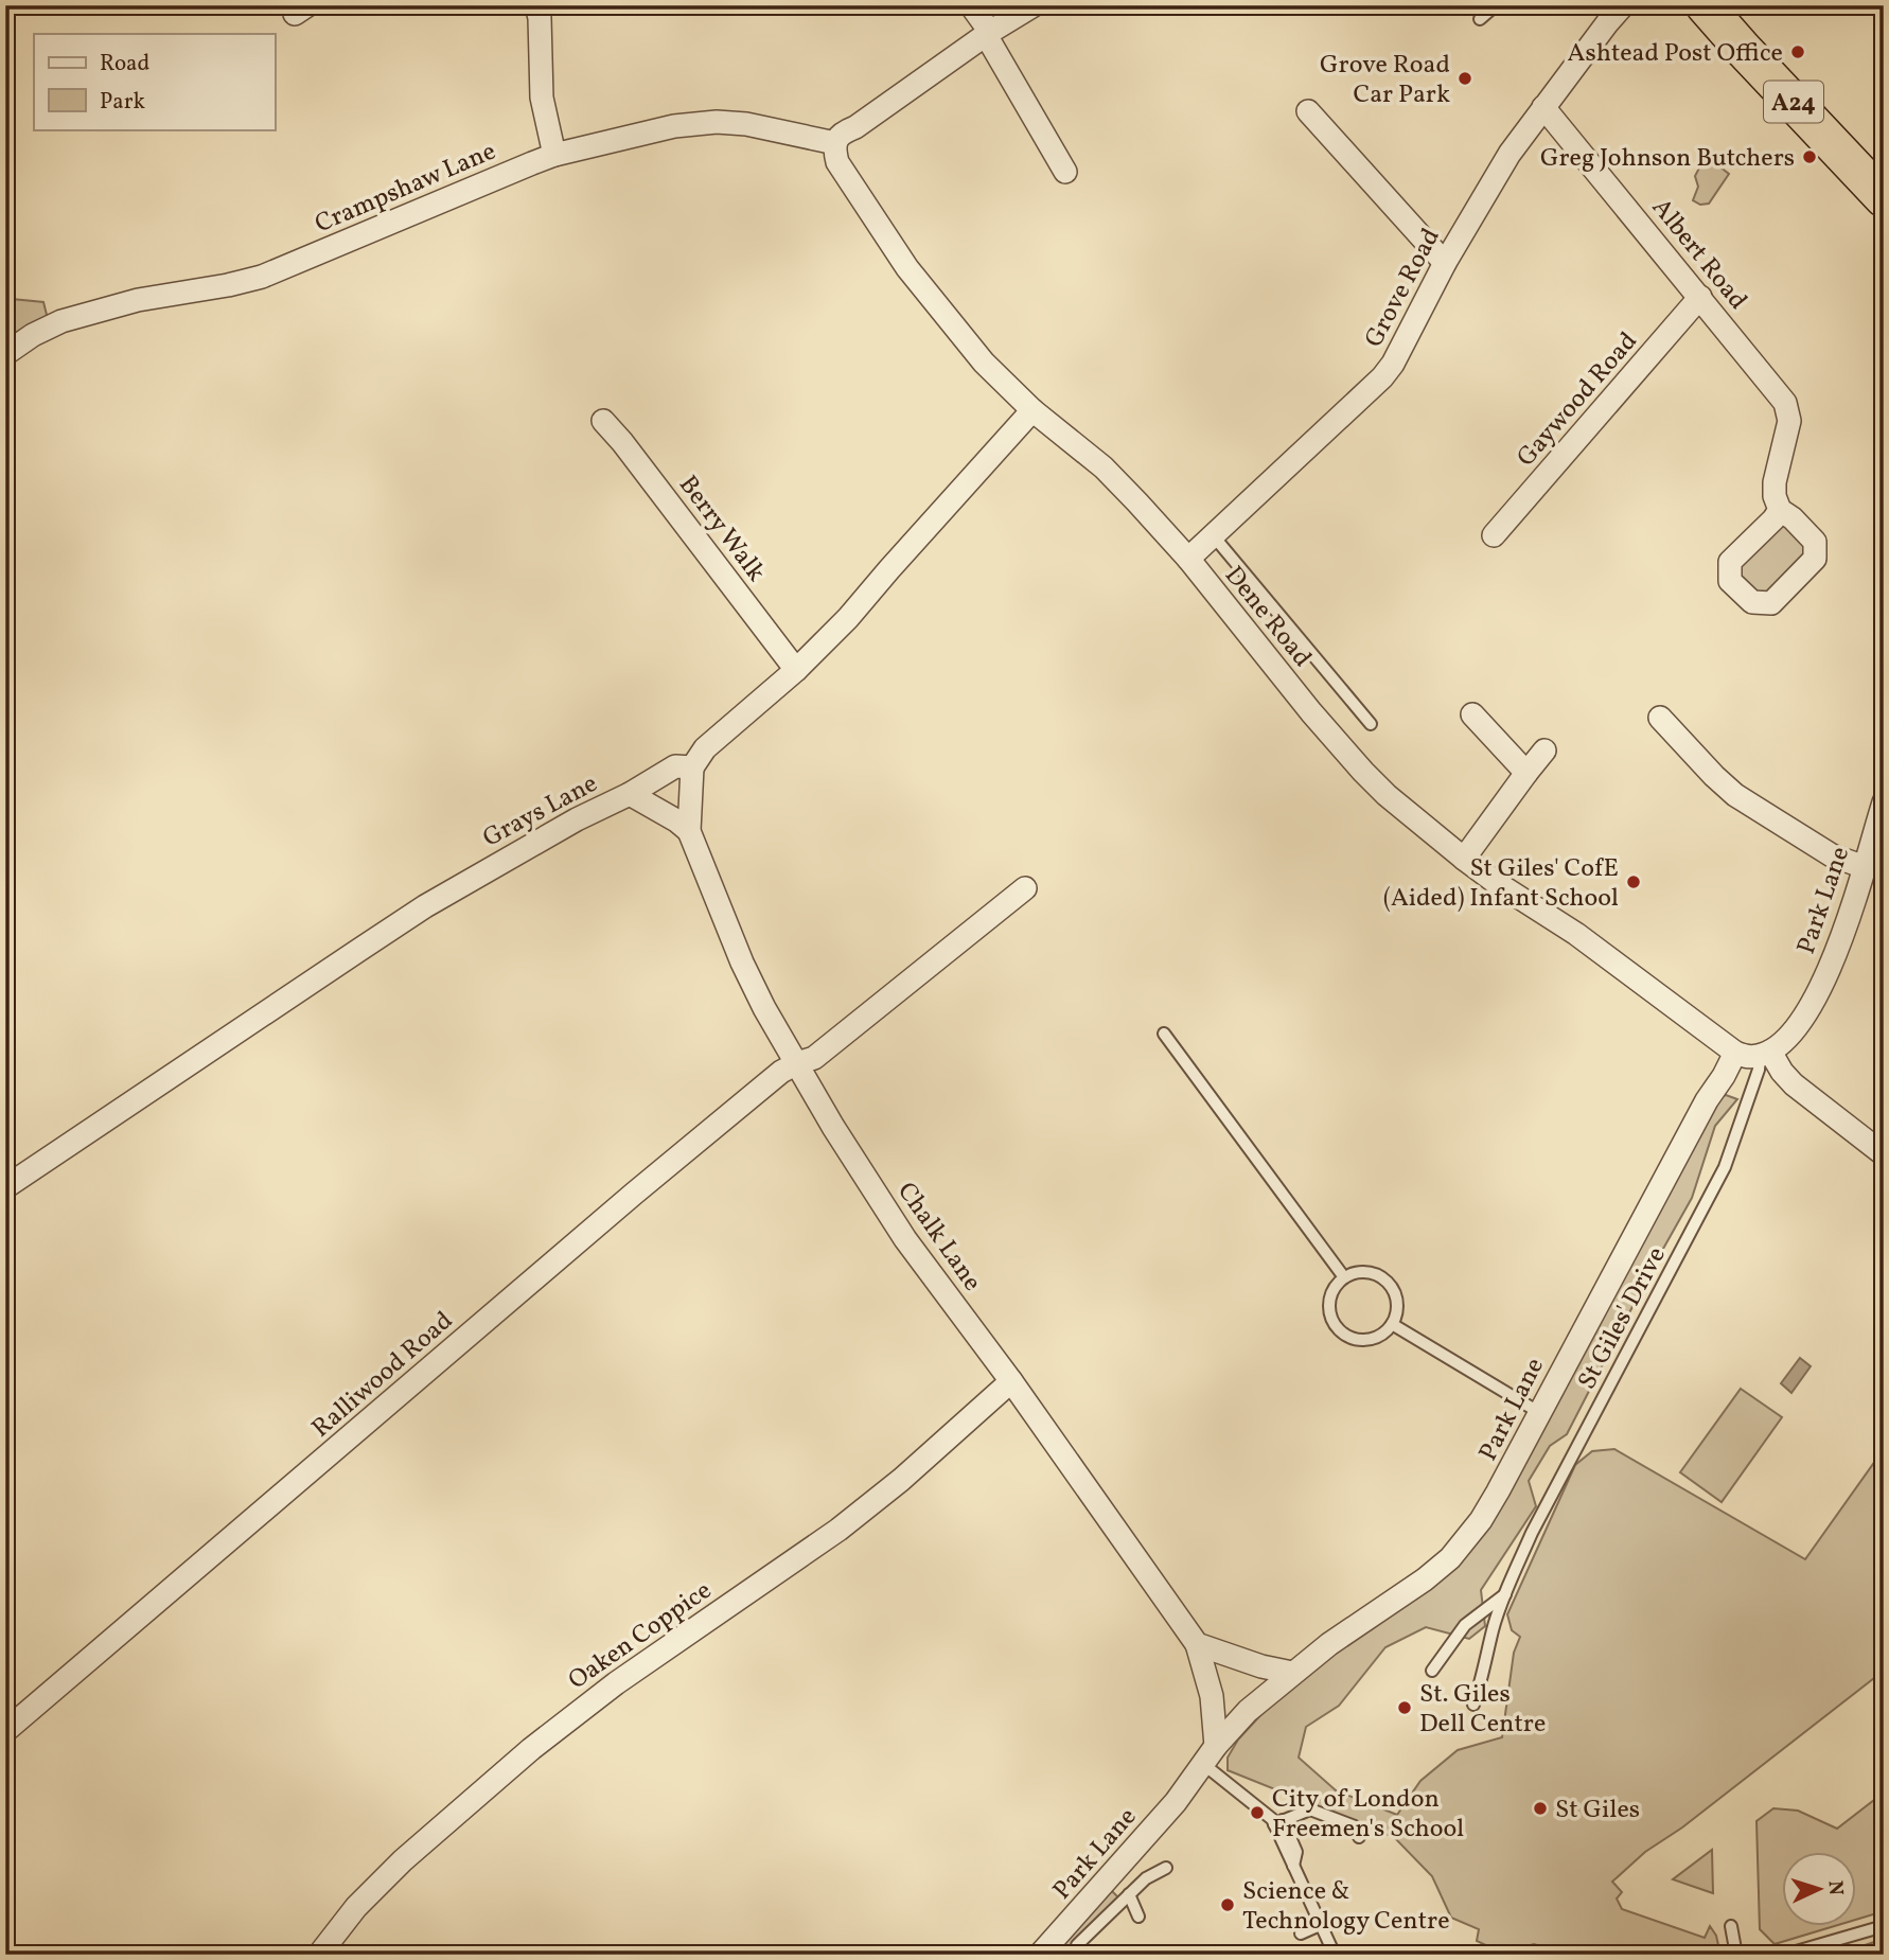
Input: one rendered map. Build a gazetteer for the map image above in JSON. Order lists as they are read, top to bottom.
{
  "streets": {
    "highway": ["A24"],
    "street": [
      "Crampshaw Lane",
      "Albert Road",
      "Grove Road",
      "Gaywood Road",
      "Berry Walk",
      "Dene Road",
      "Grays Lane",
      "Park Lane",
      "Chalk Lane",
      "Ralliwood Road",
      "Oaken Coppice"
    ],
    "lane": ["St Giles' Drive"]
  },
  "crossings": [
    ["Crampshaw Lane", "Dene Road"],
    ["Albert Road", "Grove Road"],
    ["Albert Road", "Gaywood Road"],
    ["Grove Road", "Dene Road"],
    ["Dene Road", "Park Lane"],
    ["Grays Lane", "Chalk Lane"],
    ["Park Lane", "Chalk Lane"],
    ["Park Lane", "St Giles' Drive"],
    ["Chalk Lane", "Ralliwood Road"],
    ["Chalk Lane", "Oaken Coppice"]
  ],
  "places": [
    "Ashtead Post Office",
    "Grove Road Car Park",
    "Greg Johnson Butchers",
    "St Giles' CofE (Aided) Infant School",
    "St. Giles Dell Centre",
    "St Giles",
    "City of London Freemen's School",
    "Science & Technology Centre"
  ],
  "legend": ["Road", "Park"],
  "north": "right"
}
